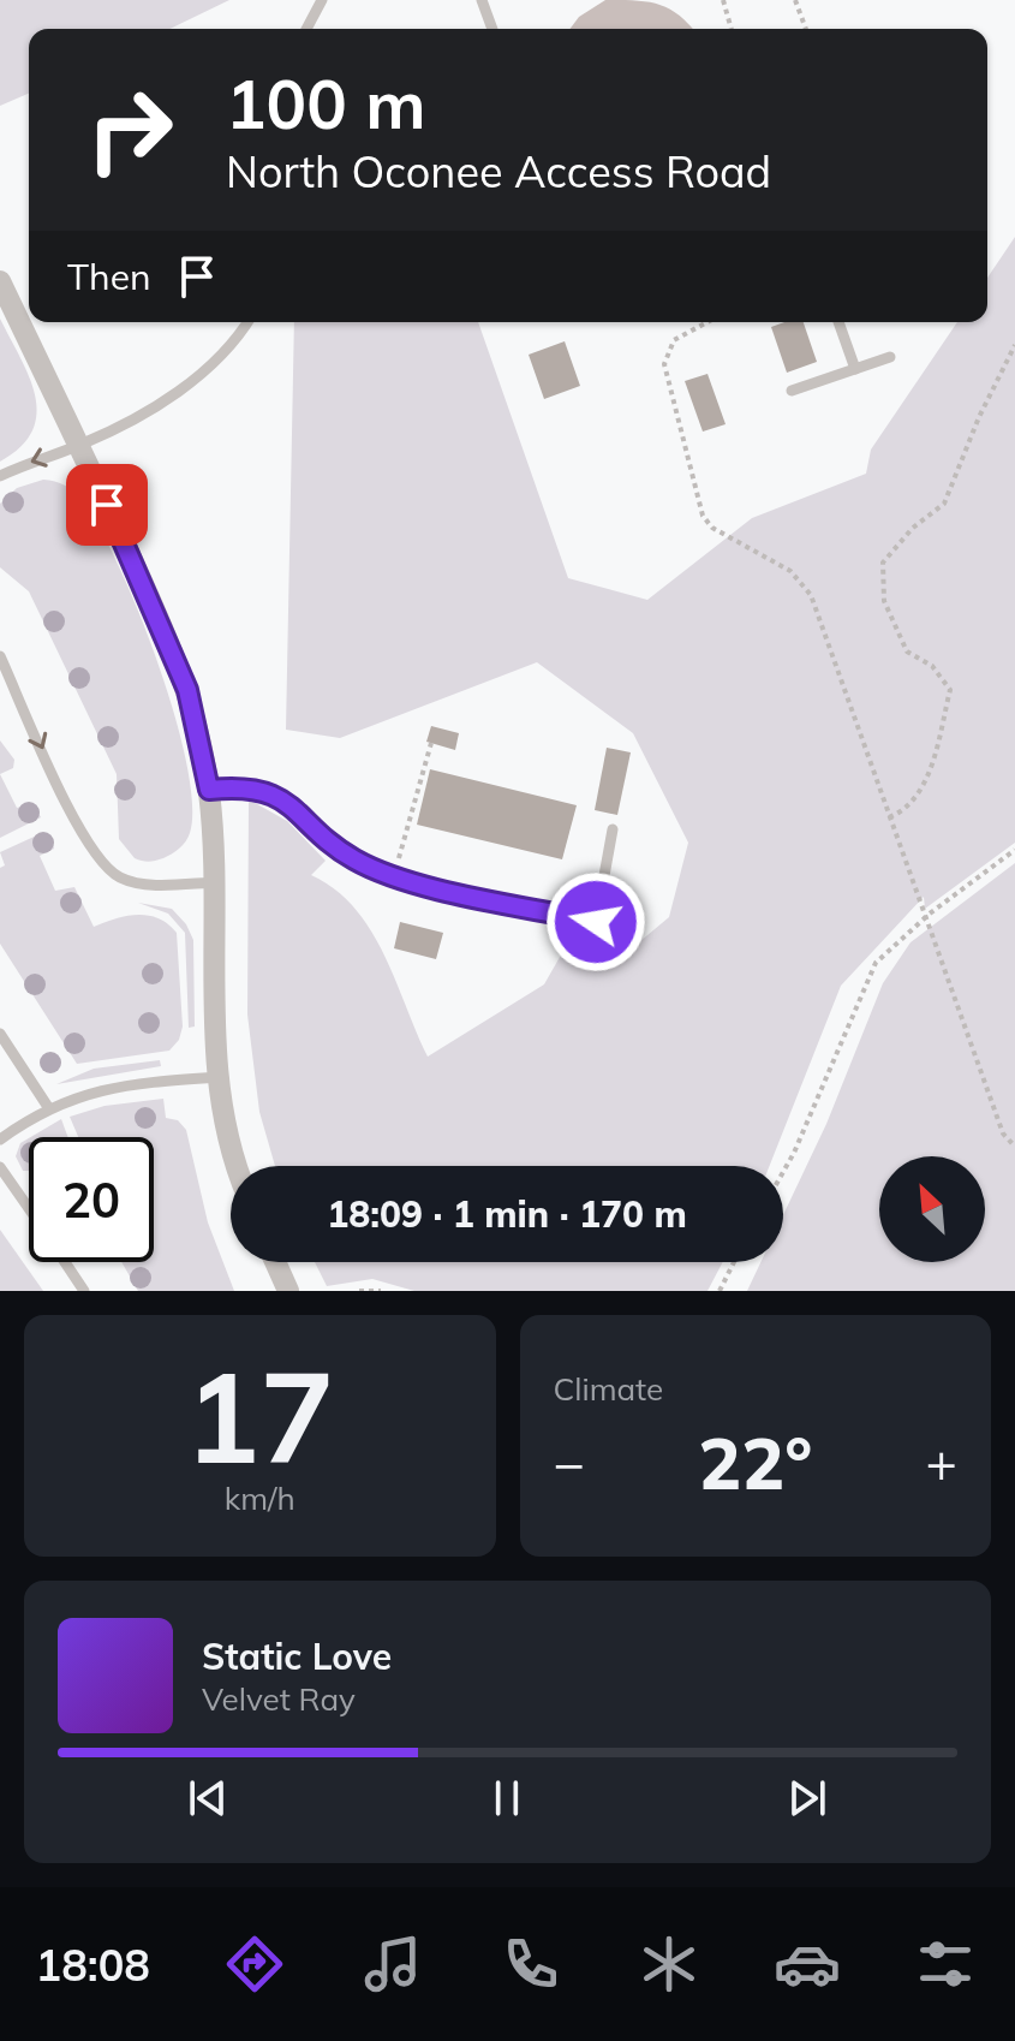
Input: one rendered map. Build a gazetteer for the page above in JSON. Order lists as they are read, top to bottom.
{
  "north": "top left",
  "page": {
    "turn": ["100 m", "North Oconee Access Road"],
    "then": "Then",
    "limit": "20",
    "trip": "18:09 · 1 min · 170 m",
    "tile": [
      ["17", "km/h"],
      "Climate"
    ],
    "heat": ["−", "22°", "+"],
    "song": ["Static Love", "Velvet Ray"],
    "tabs": "18:08"
  }
}
